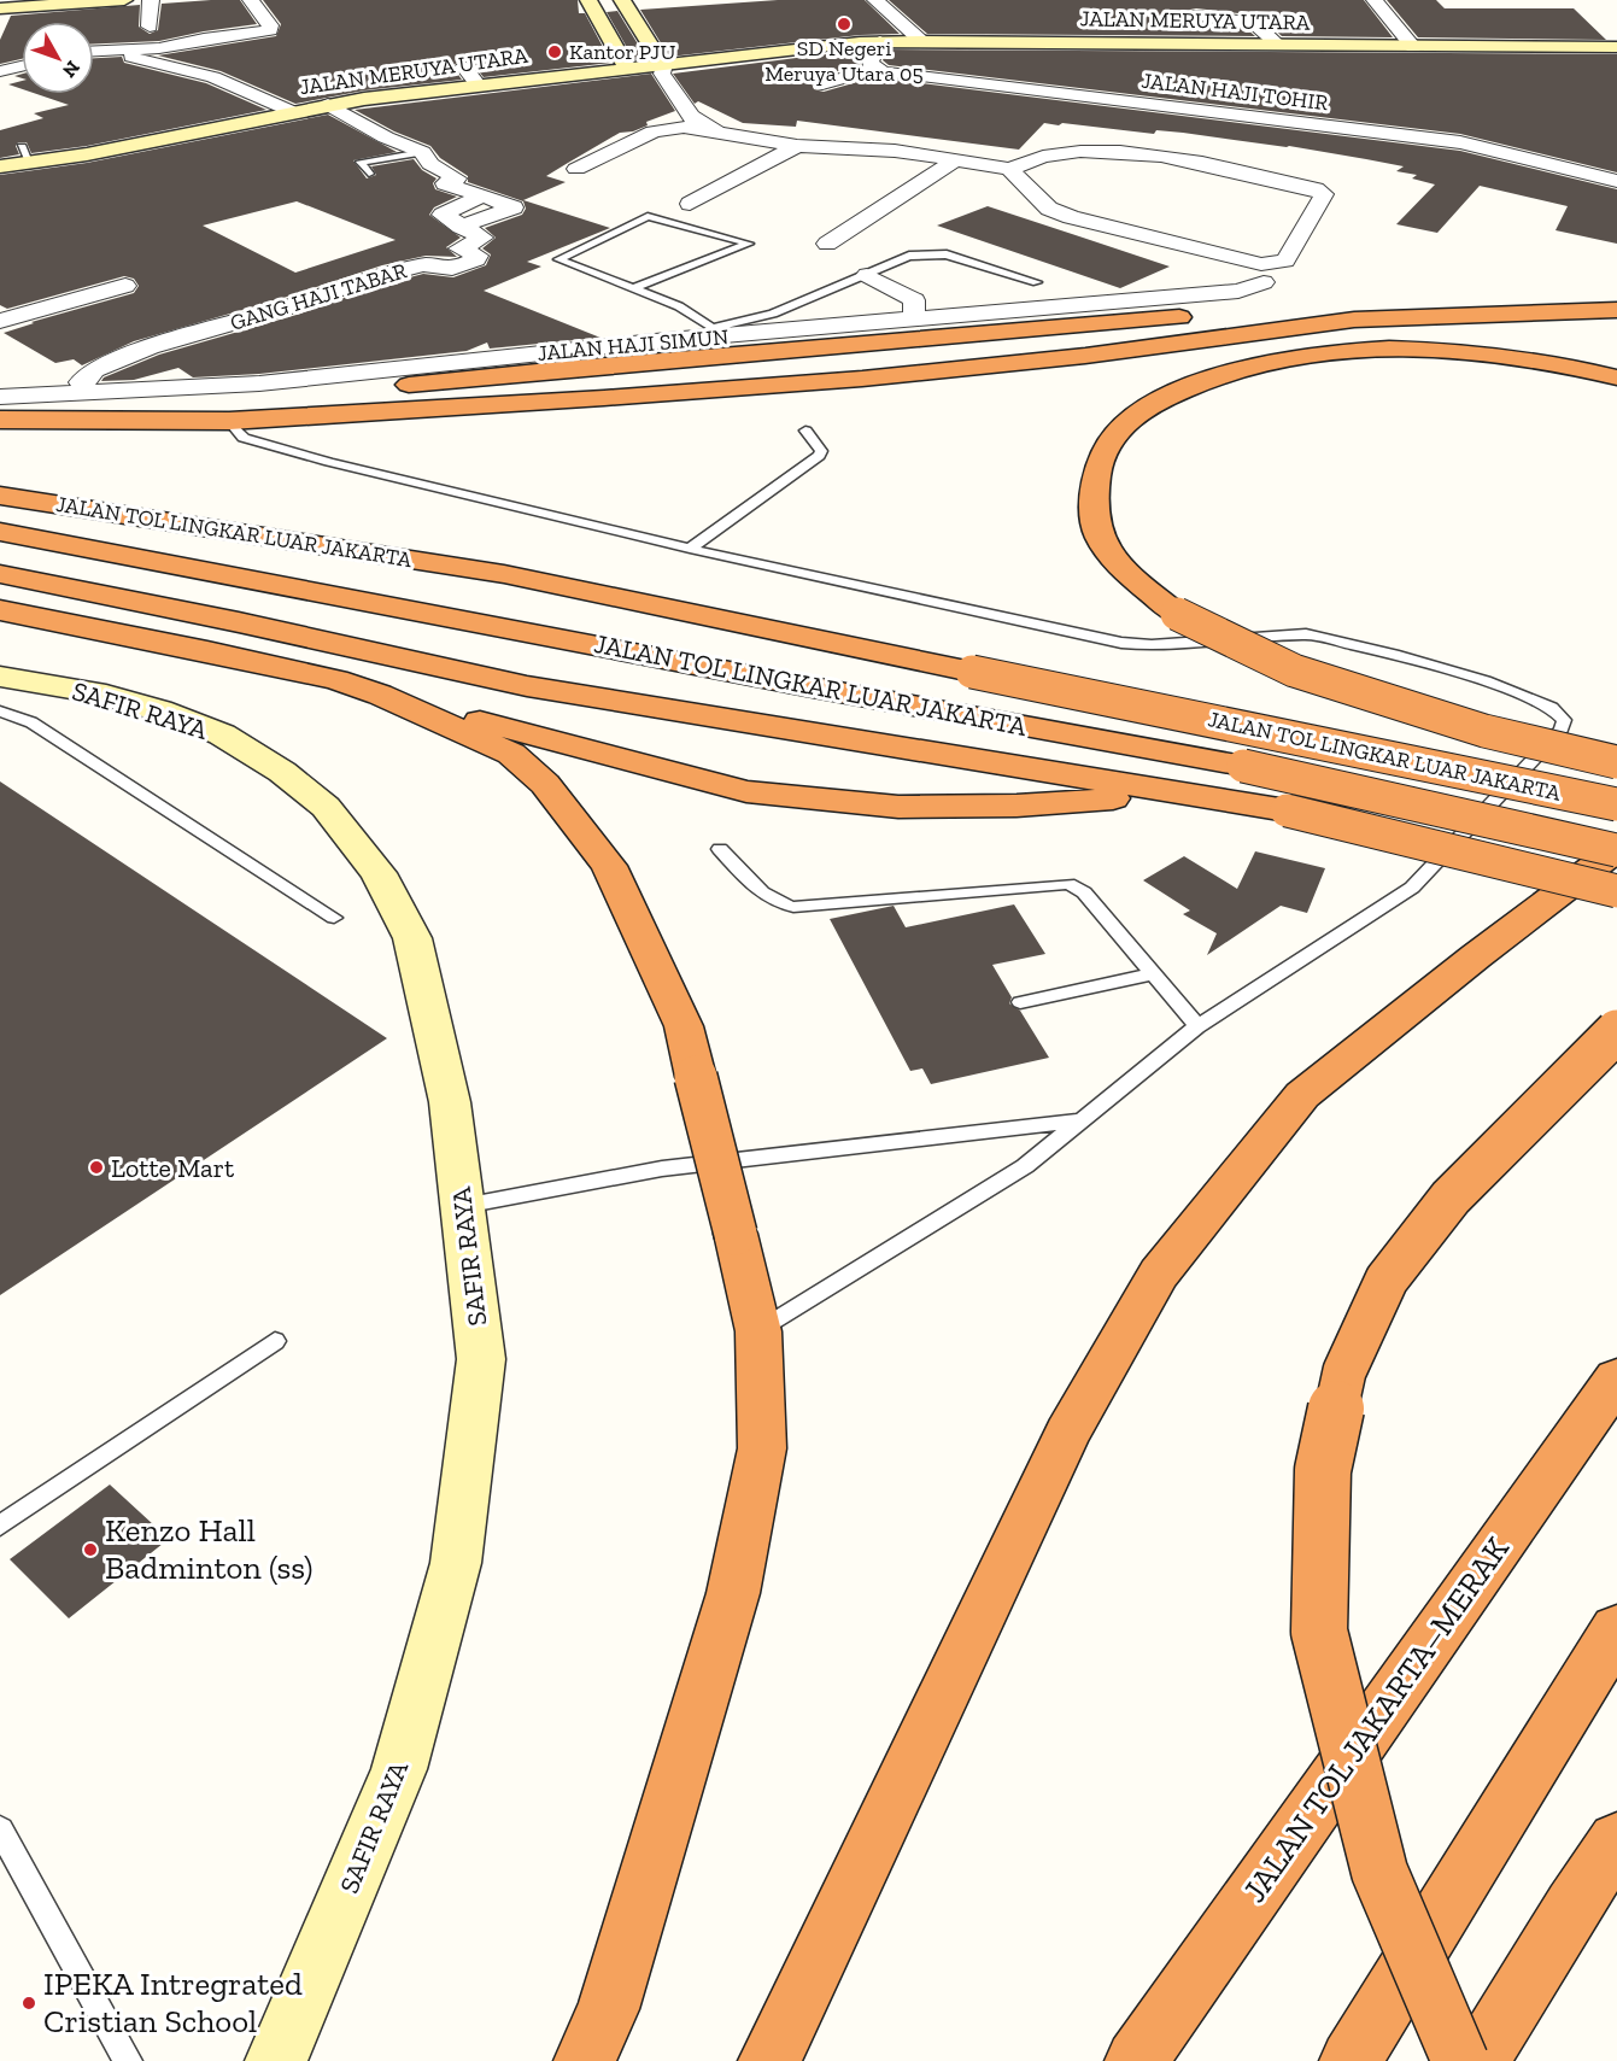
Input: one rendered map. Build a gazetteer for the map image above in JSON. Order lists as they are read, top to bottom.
{
  "streets": {
    "highway": ["JALAN TOL LINGKAR LUAR JAKARTA", "JALAN TOL JAKARTA–MERAK"],
    "main road": ["JALAN MERUYA UTARA", "SAFIR RAYA"],
    "street": ["JALAN HAJI TOHIR", "GANG HAJI TABAR", "JALAN HAJI SIMUN"]
  },
  "crossings": [
    ["GANG HAJI TABAR", "JALAN HAJI SIMUN"]
  ],
  "places": [
    "SD Negeri Meruya Utara 05",
    "Kantor PJU",
    "Lotte Mart",
    "Kenzo Hall Badminton (ss)",
    "IPEKA Intregrated Cristian School"
  ],
  "north": "bottom right"
}
